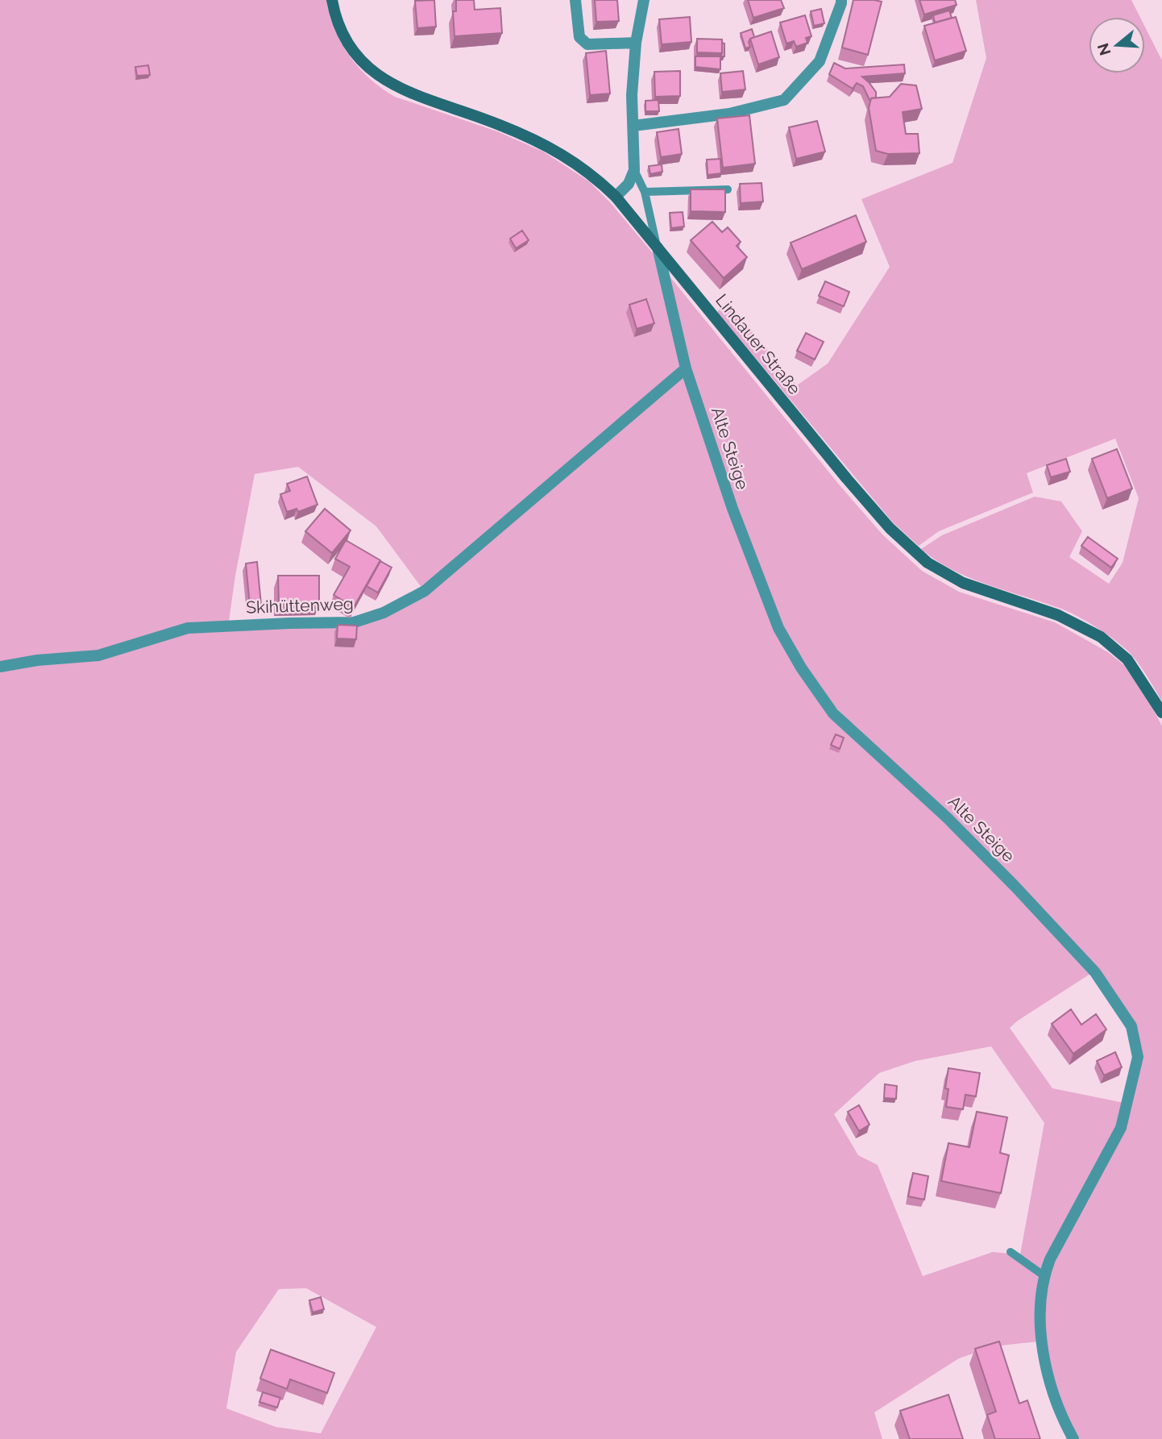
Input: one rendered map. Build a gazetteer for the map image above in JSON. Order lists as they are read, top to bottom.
{
  "streets": {
    "main road": ["Lindauer Straße"],
    "street": ["Alte Steige", "Skihüttenweg"]
  },
  "crossings": [
    ["Lindauer Straße", "Alte Steige"],
    ["Alte Steige", "Skihüttenweg"]
  ],
  "north": "left"
}
